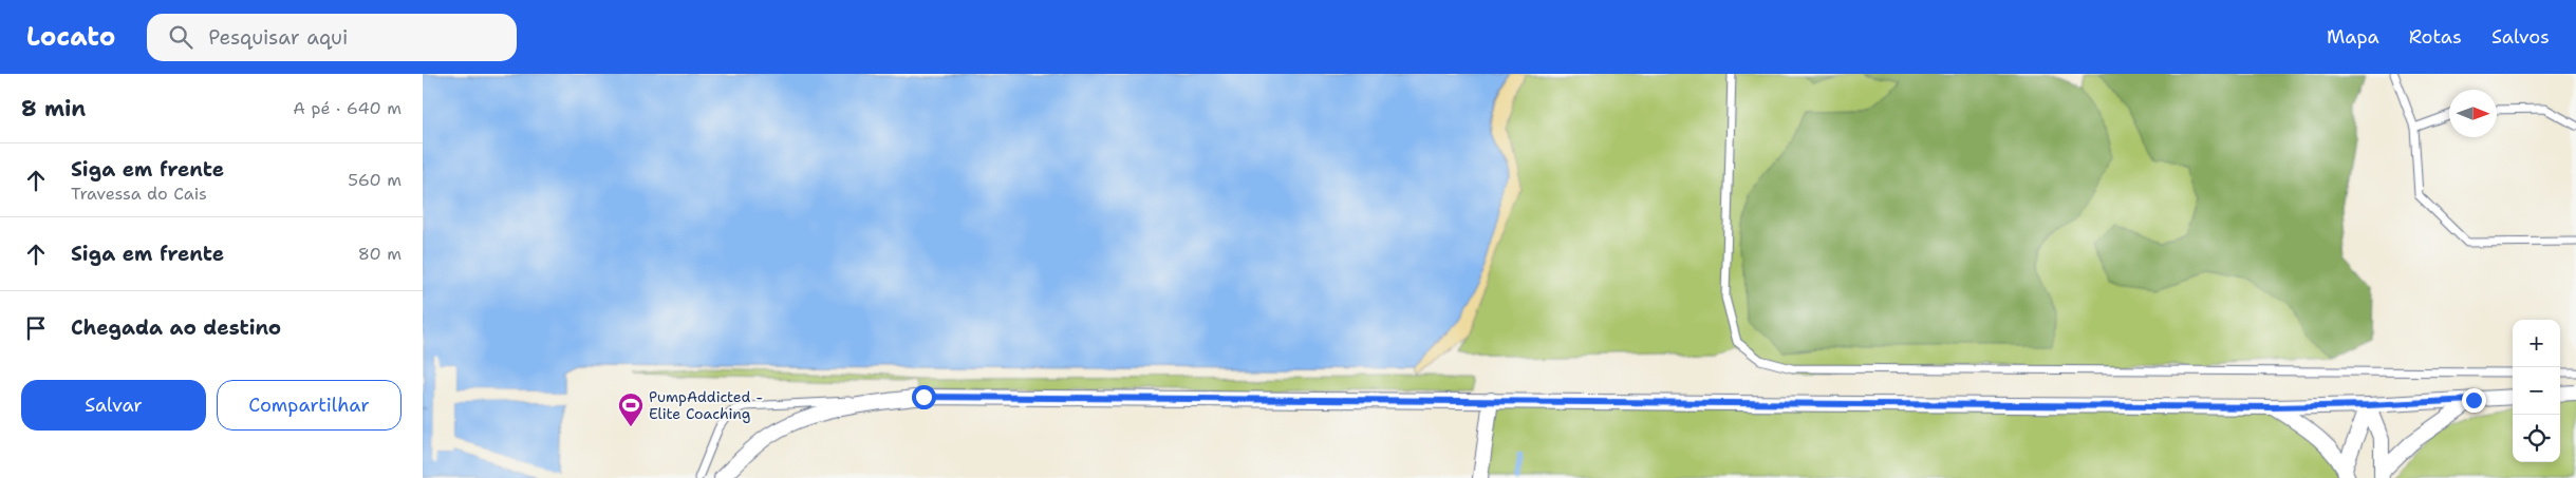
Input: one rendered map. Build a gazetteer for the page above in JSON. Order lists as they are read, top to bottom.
{
  "places": {
    "sports": ["PumpAddicted - Elite Coaching"]
  },
  "north": "right",
  "page": {
    "header": "Locato",
    "search": "Pesquisar aqui",
    "nav": ["Mapa", "Rotas", "Salvos"],
    "heading": ["8 min", "A pé · 640 m"],
    "list": [
      ["Siga em frente", "Travessa do Cais", "560 m"],
      ["Siga em frente", "80 m"],
      "Chegada ao destino"
    ],
    "map_buttons": ["+", "−"],
    "buttons": ["Salvar", "Compartilhar"]
  }
}
